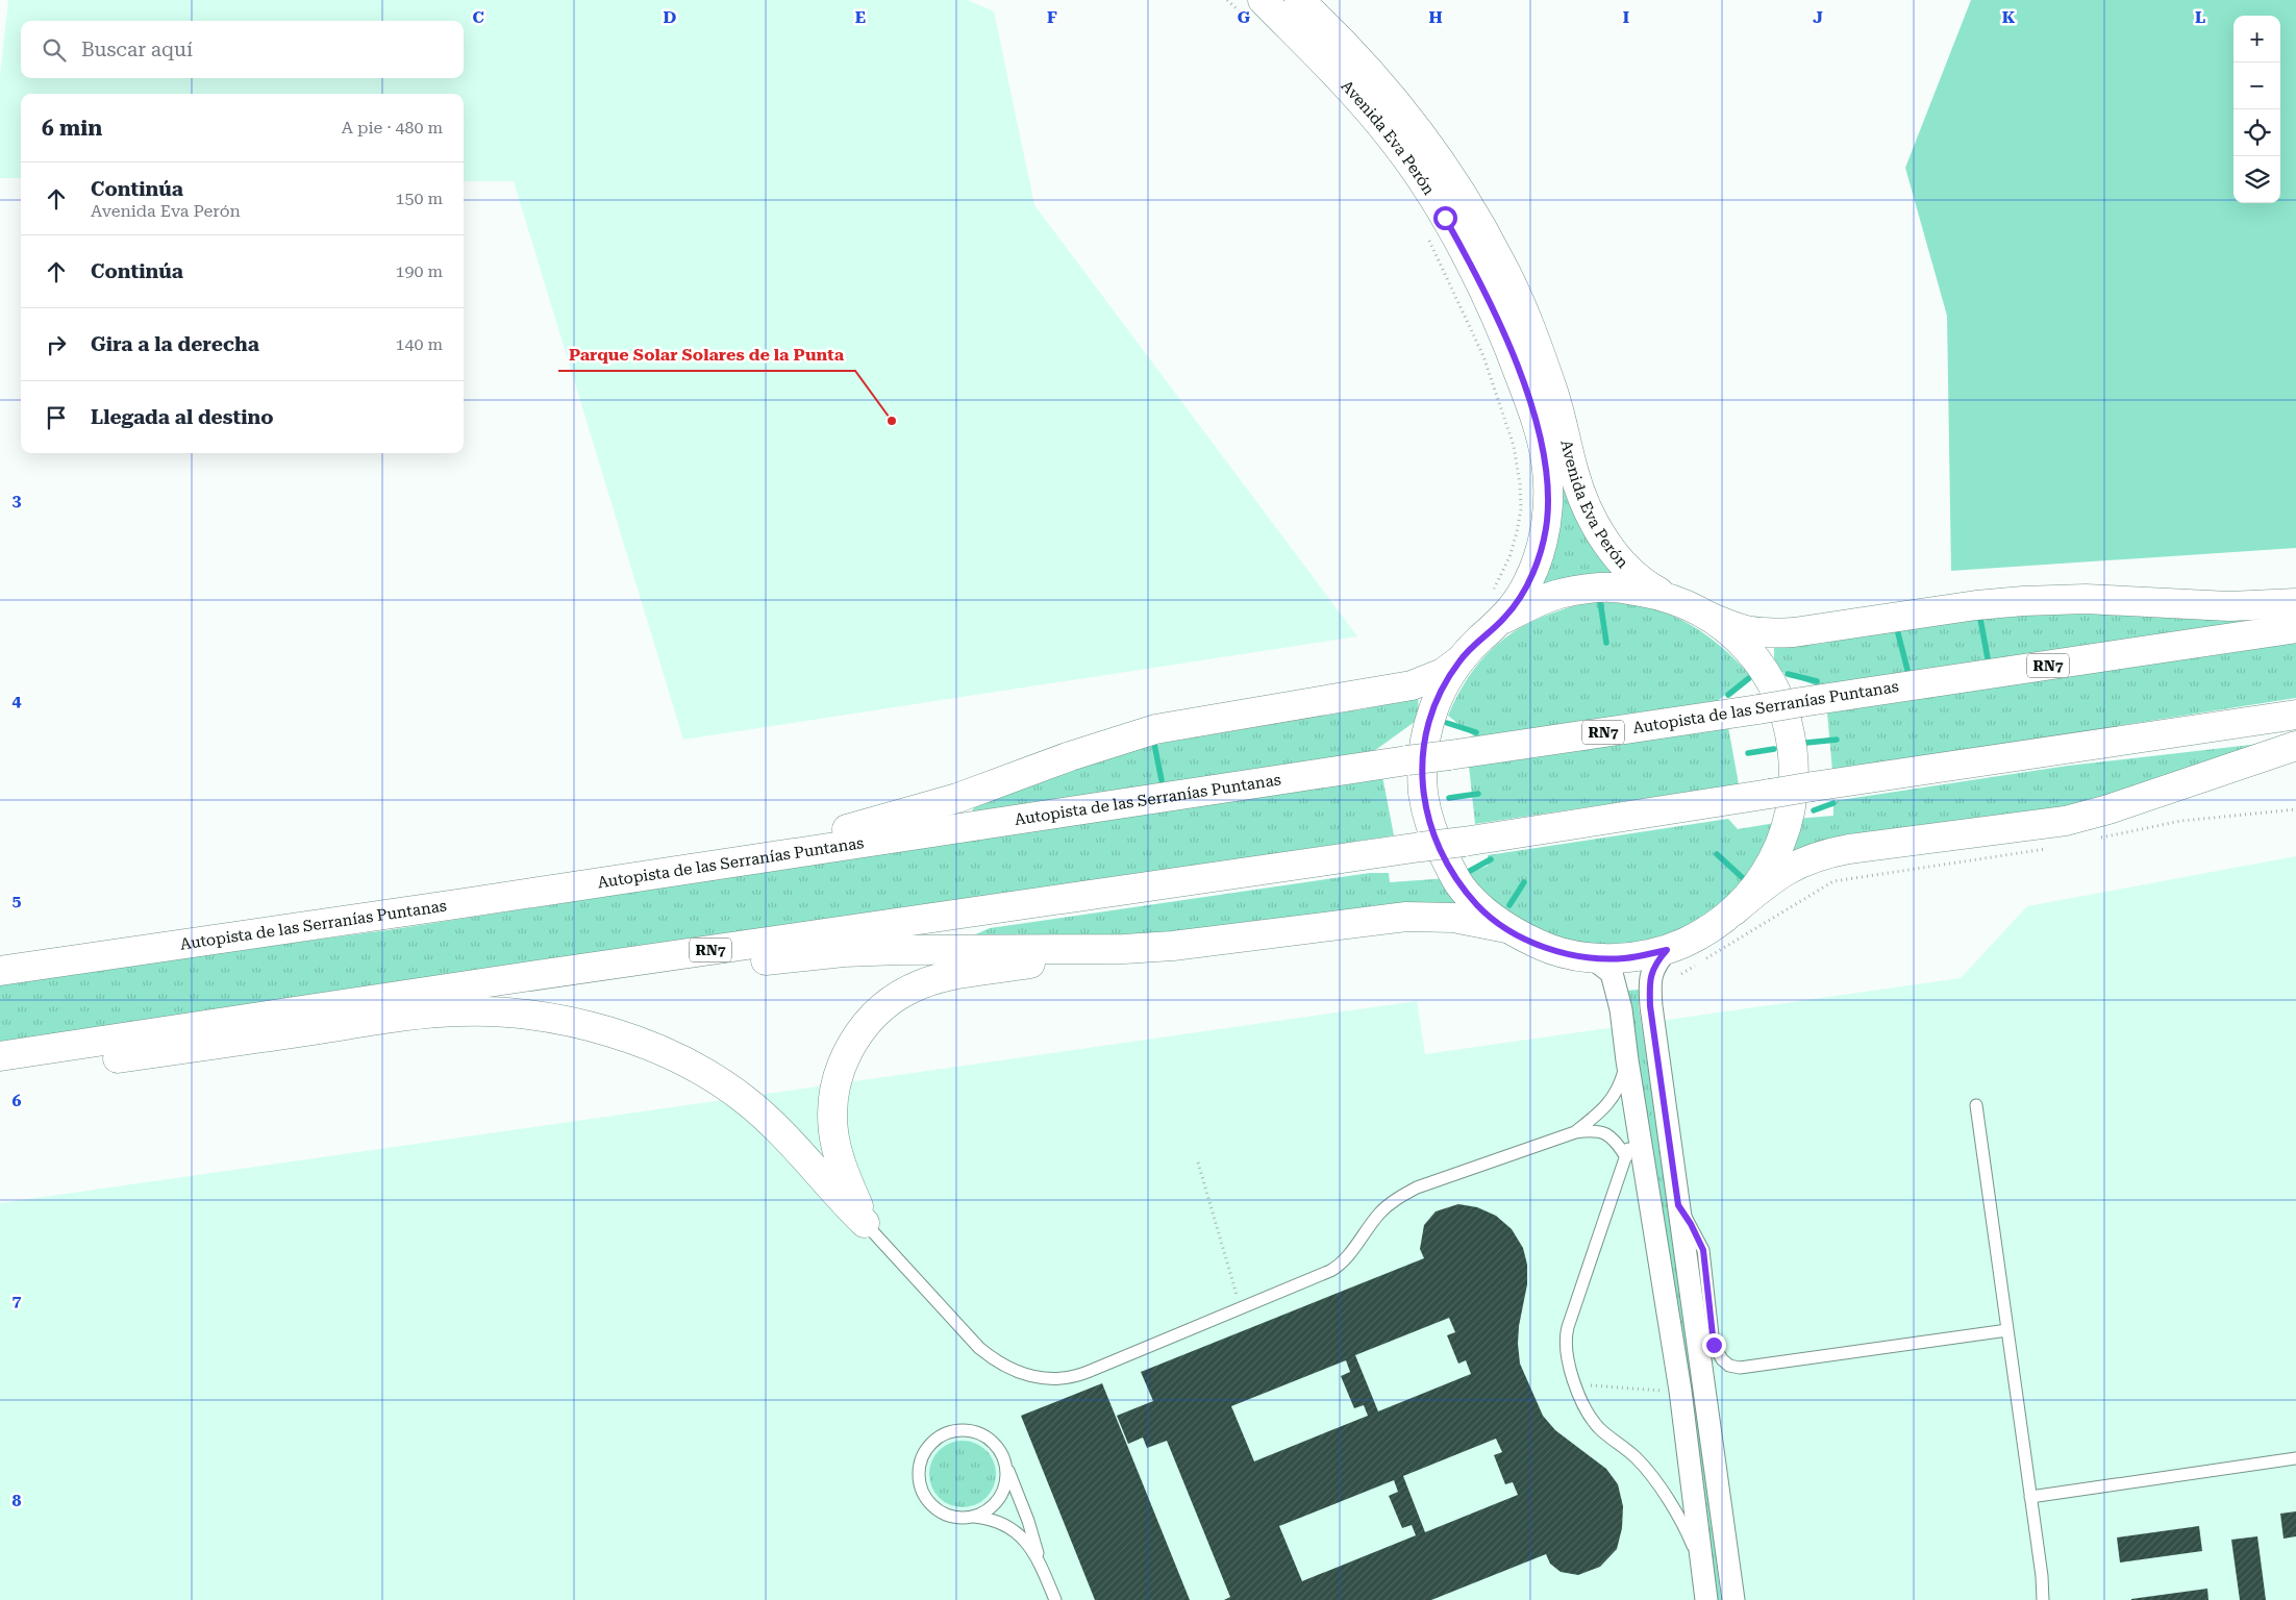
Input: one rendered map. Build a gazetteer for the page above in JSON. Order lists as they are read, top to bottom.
{
  "streets": {
    "main road": ["Avenida Eva Perón", "RN7", "Autopista de las Serranías Puntanas"]
  },
  "places": ["Parque Solar Solares de la Punta"],
  "page": {
    "map_buttons": ["+", "−"],
    "search": "Buscar aquí",
    "heading": ["6 min", "A pie · 480 m"],
    "list": [
      ["Continúa", "Avenida Eva Perón", "150 m"],
      ["Continúa", "190 m"],
      ["Gira a la derecha", "140 m"],
      "Llegada al destino"
    ]
  },
  "grid": {
    "columns": [
      "C",
      "D",
      "E",
      "F",
      "G",
      "H",
      "I",
      "J",
      "K",
      "L"
    ],
    "rows": [
      "3",
      "4",
      "5",
      "6",
      "7",
      "8"
    ]
  }
}
